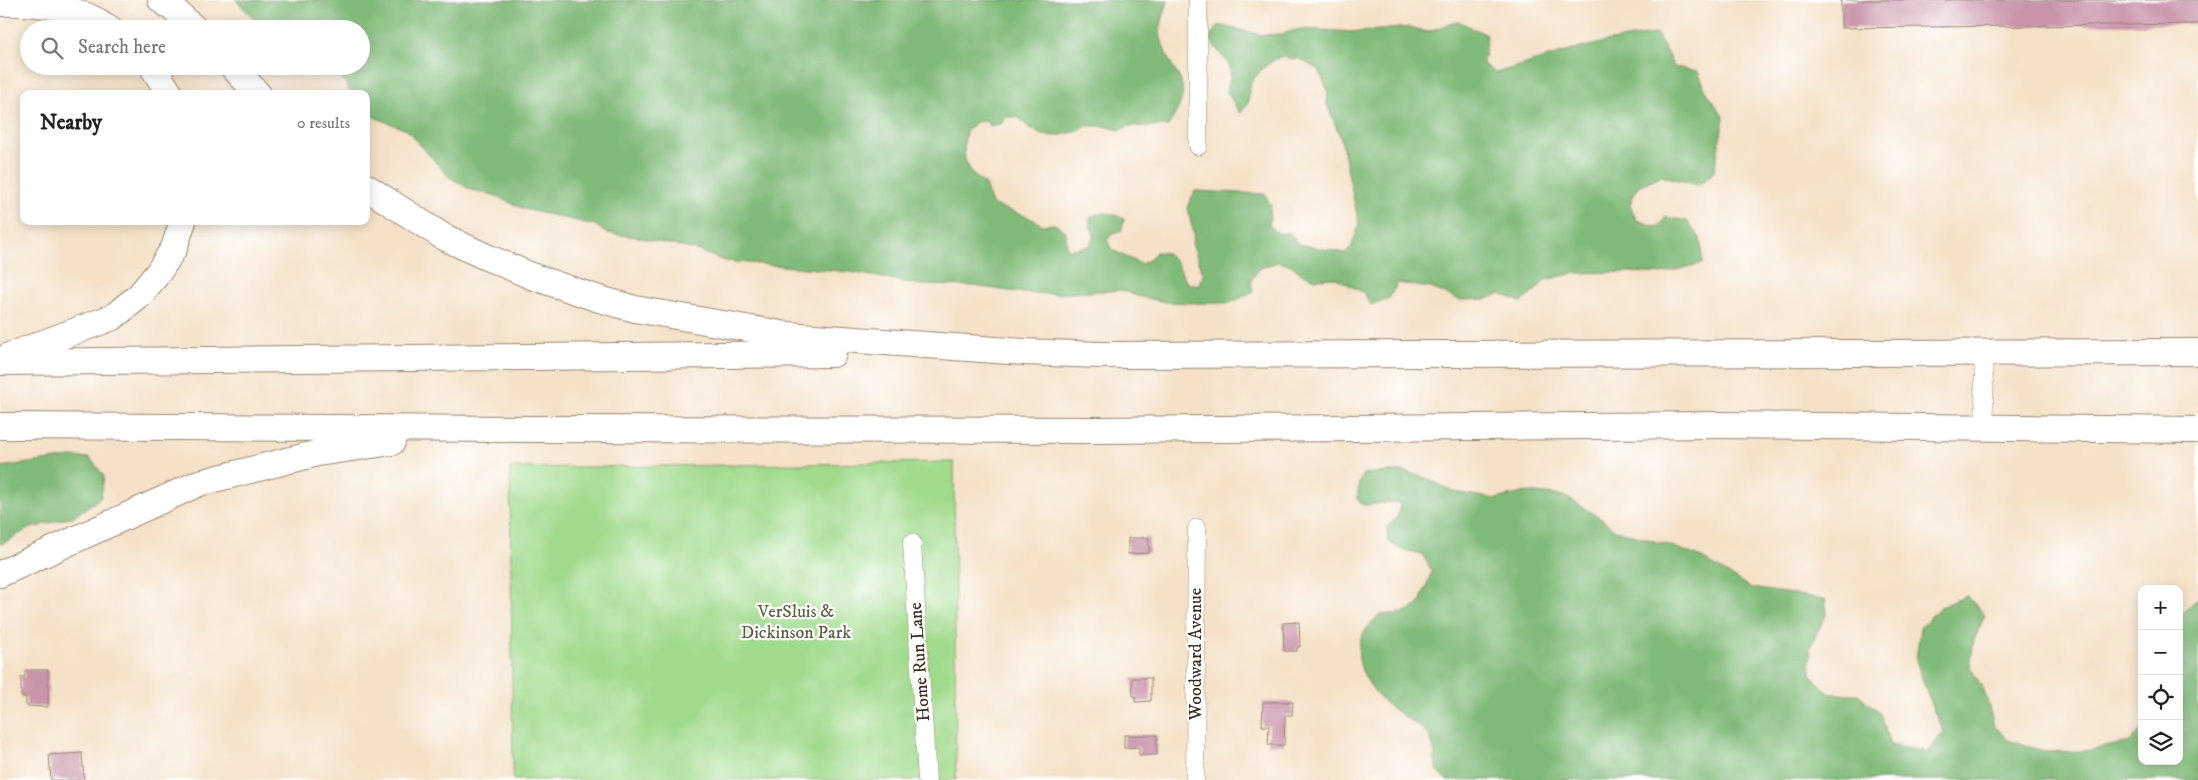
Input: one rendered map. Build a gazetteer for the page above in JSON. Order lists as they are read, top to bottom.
{
  "streets": {
    "street": ["Woodward Avenue", "Home Run Lane"]
  },
  "parks": ["VerSluis & Dickinson Park"],
  "page": {
    "search": "Search here",
    "heading": ["Nearby", "0 results"],
    "map_buttons": ["+", "−"]
  }
}
